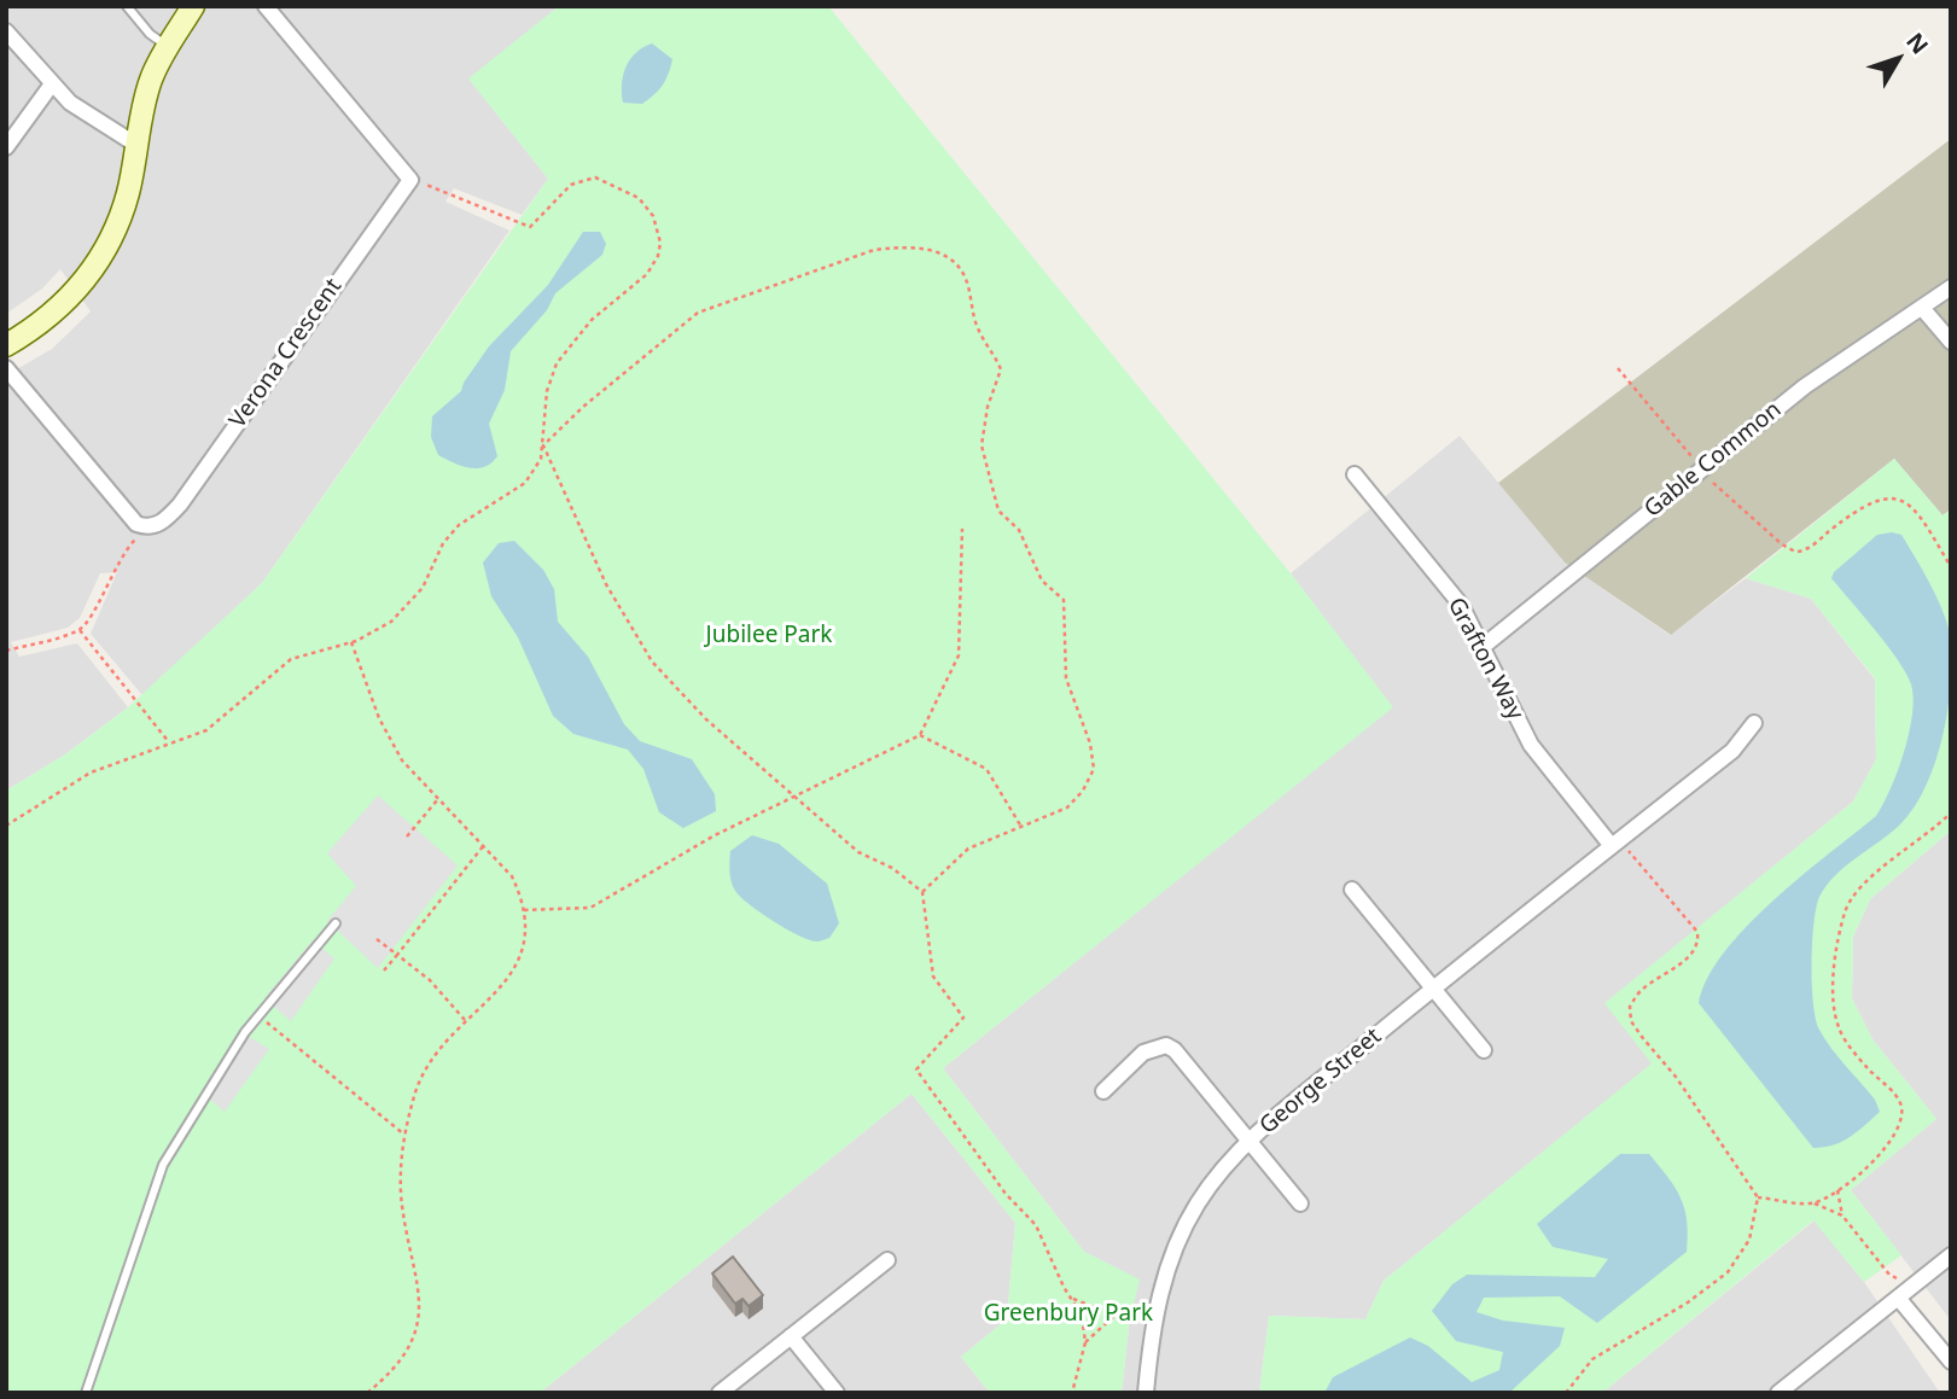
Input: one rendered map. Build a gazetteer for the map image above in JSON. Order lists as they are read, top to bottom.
{
  "streets": {
    "street": [
      "Verona Crescent",
      "Gable Common",
      "Grafton Way",
      "George Street"
    ]
  },
  "crossings": [
    ["Gable Common", "Grafton Way"],
    ["Grafton Way", "George Street"]
  ],
  "parks": ["Jubilee Park", "Greenbury Park"],
  "north": "top right"
}
